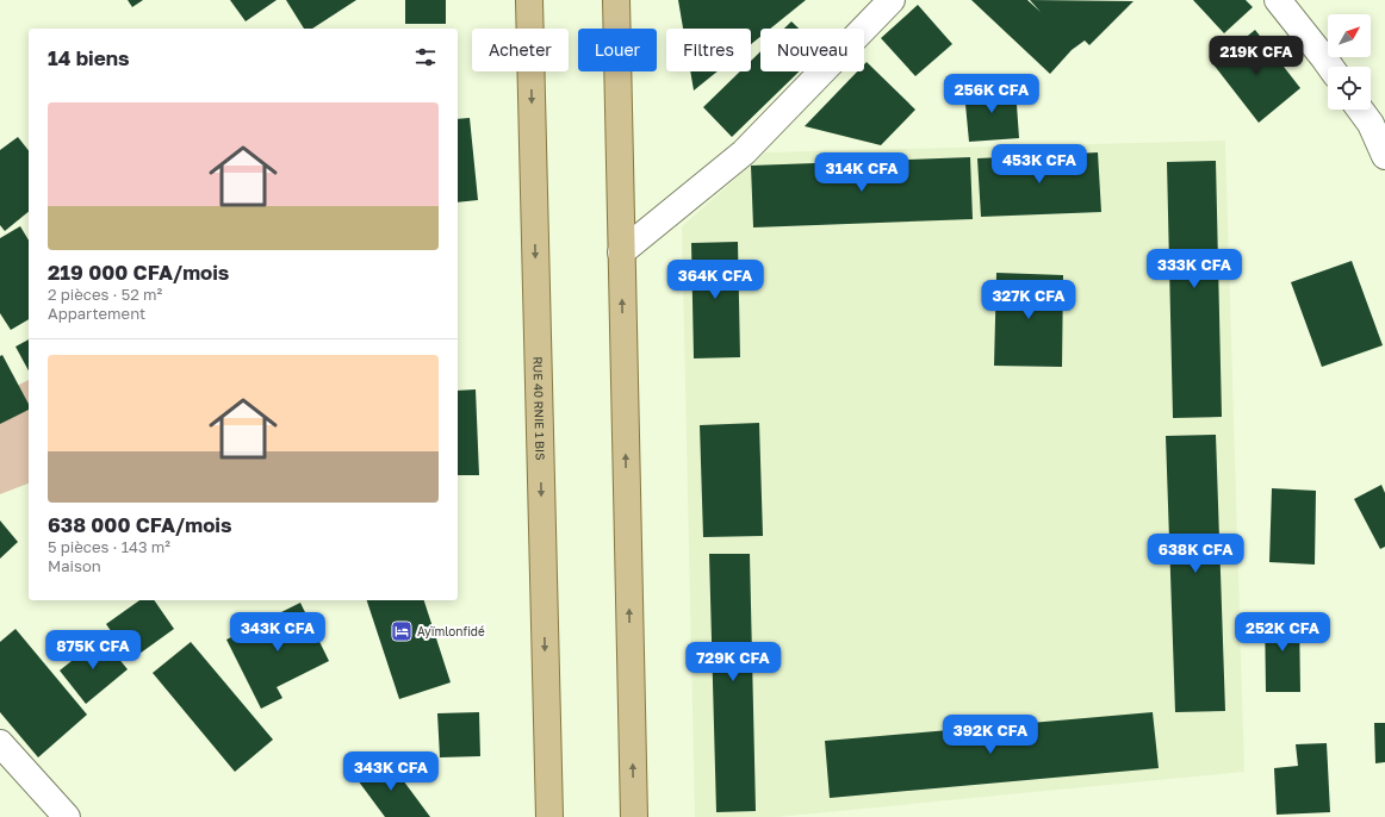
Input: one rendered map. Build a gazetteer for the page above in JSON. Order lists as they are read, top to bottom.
{
  "streets": {
    "main road": ["RUE 40 RNIE 1 BIS"]
  },
  "places": {
    "hotel": ["Ayïmlonfidé"]
  },
  "north": "top right",
  "page": {
    "chip": [
      "Acheter",
      "Louer",
      "Filtres",
      "Nouveau"
    ],
    "heading": "14 biens",
    "price": [
      "219K CFA",
      "256K CFA",
      "453K CFA",
      "314K CFA",
      "333K CFA",
      "364K CFA",
      "327K CFA",
      "638K CFA",
      "343K CFA",
      "252K CFA",
      "875K CFA",
      "729K CFA",
      "392K CFA",
      "343K CFA"
    ],
    "list": [
      {
        "name": "219 000 CFA/mois",
        "note": "2 pièces · 52 m² · Appartement"
      },
      {
        "name": "638 000 CFA/mois",
        "note": "5 pièces · 143 m² · Maison"
      }
    ]
  }
}
